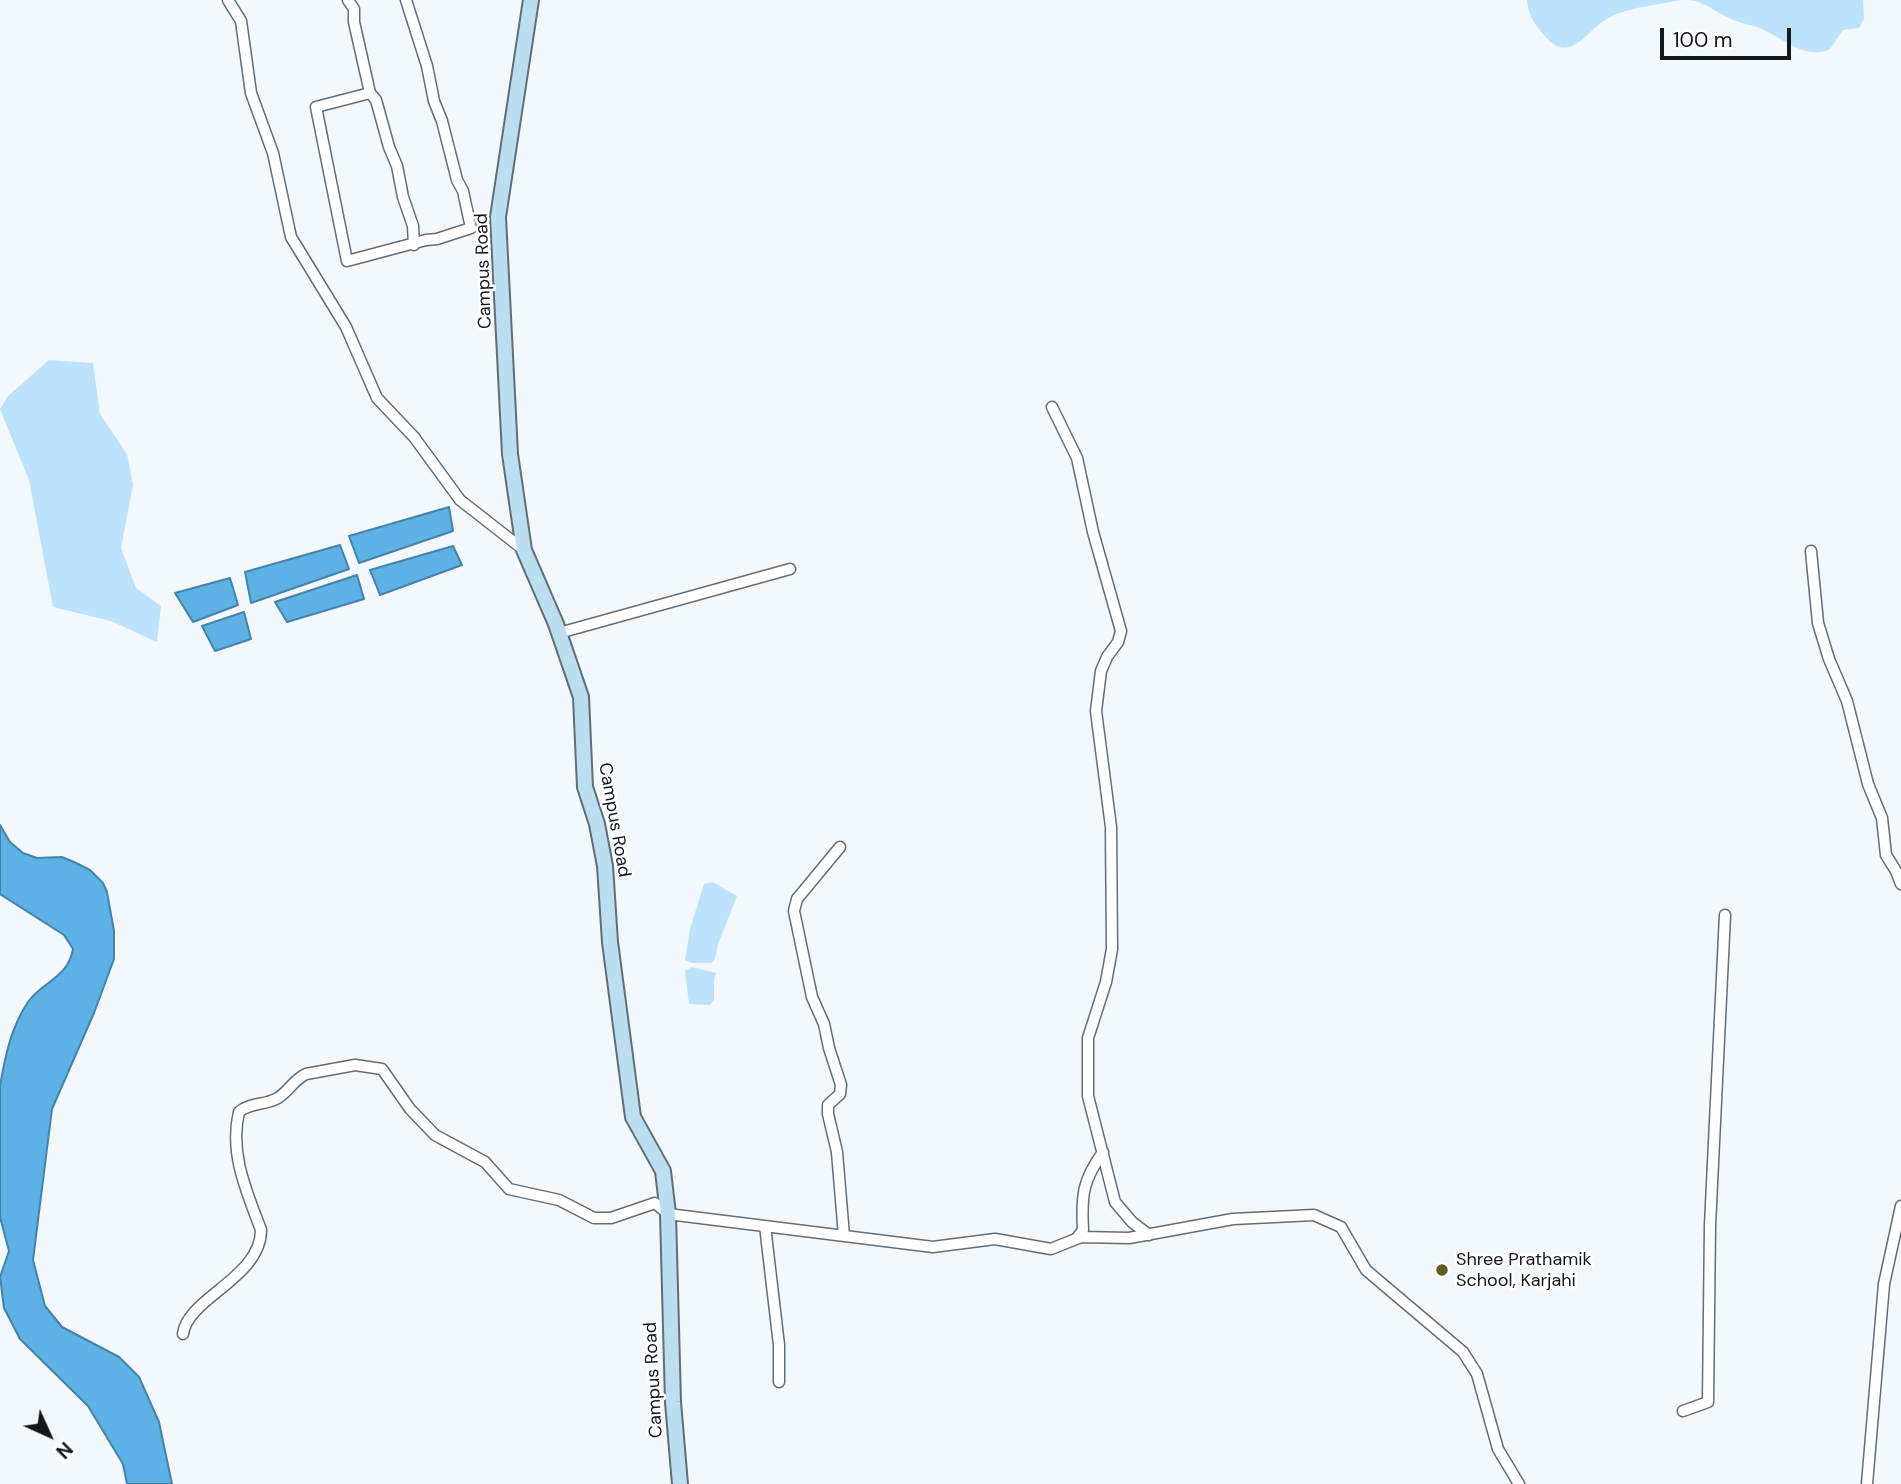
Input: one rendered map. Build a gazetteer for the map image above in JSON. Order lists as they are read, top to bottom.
{
  "streets": {
    "street": ["Campus Road"]
  },
  "places": ["Shree Prathamik School, Karjahi"],
  "scale_bar": "100 m",
  "north": "bottom right"
}
